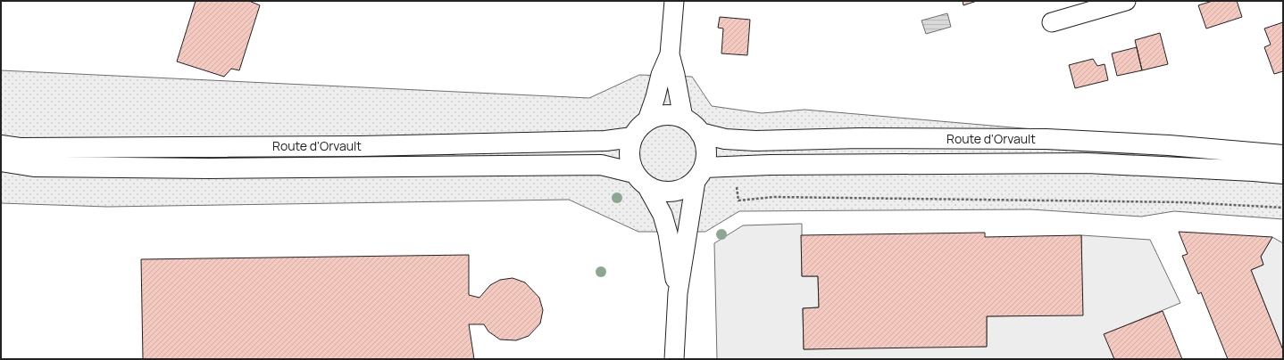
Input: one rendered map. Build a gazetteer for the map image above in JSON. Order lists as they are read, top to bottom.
{
  "streets": {
    "street": ["Route d'Orvault"]
  }
}
